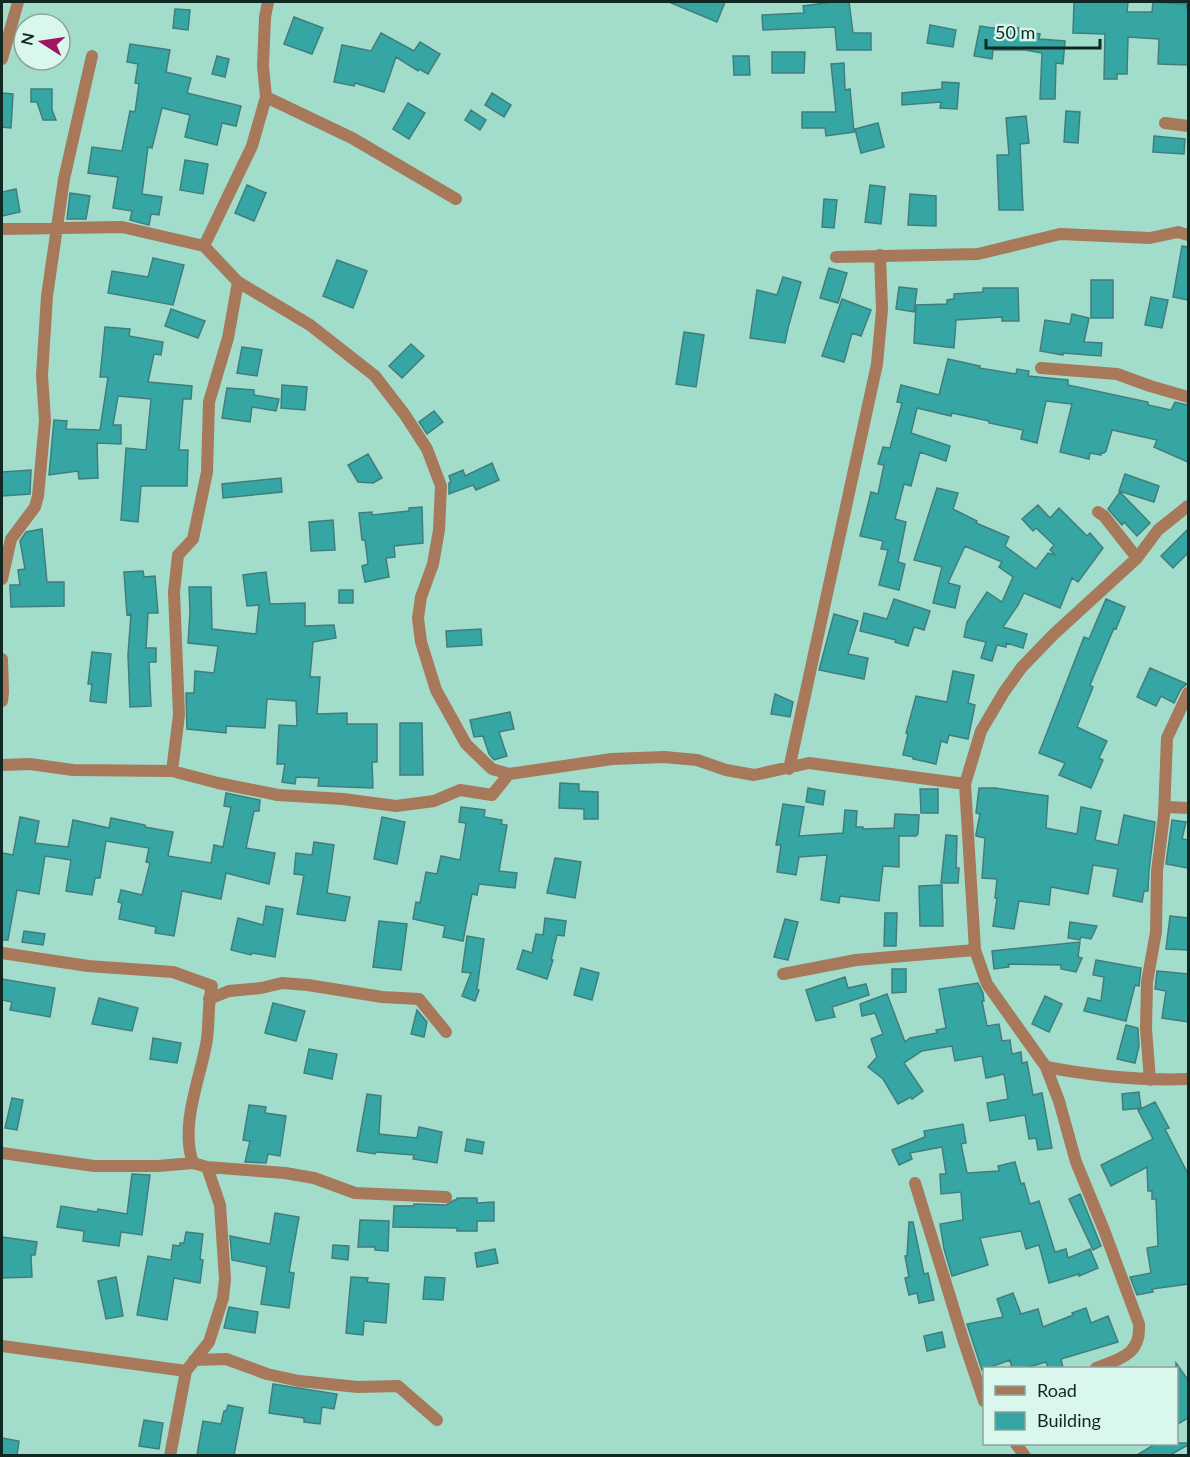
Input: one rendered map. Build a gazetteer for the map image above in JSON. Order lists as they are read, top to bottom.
{
  "legend": ["Road", "Building"],
  "scale_bar": "50 m",
  "north": "left"
}
